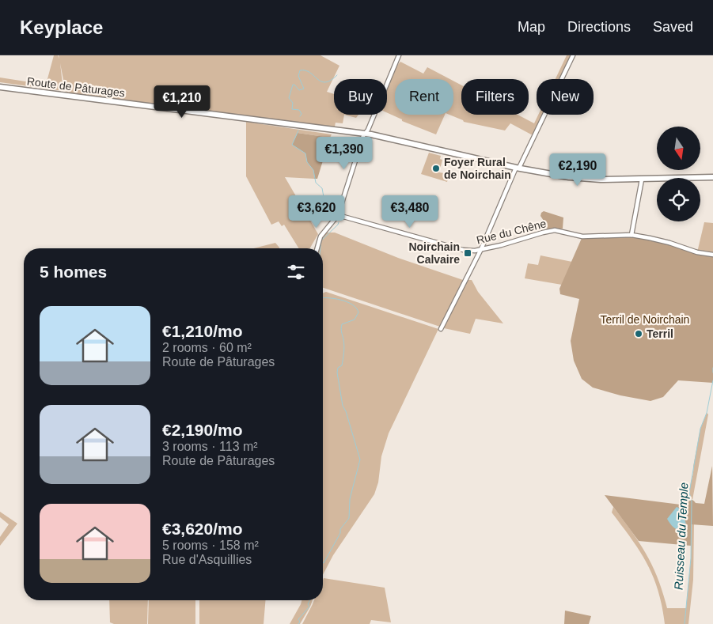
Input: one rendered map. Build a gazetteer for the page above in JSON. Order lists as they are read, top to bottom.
{
  "streets": {
    "main road": ["Route de Pâturages"],
    "street": ["Rue du Chêne"]
  },
  "water": ["Ruisseau du Temple"],
  "parks": ["Terril de Noirchain"],
  "places": {
    "other": ["Foyer Rural de Noirchain", "Terril"],
    "transit": ["Noirchain Calvaire"]
  },
  "north": "bottom",
  "page": {
    "header": "Keyplace",
    "nav": ["Map", "Directions", "Saved"],
    "chip": [
      "Buy",
      "Rent",
      "Filters",
      "New"
    ],
    "price": [
      "€1,210",
      "€1,390",
      "€2,190",
      "€3,620",
      "€3,480"
    ],
    "heading": "5 homes",
    "list": [
      {
        "name": "€1,210/mo",
        "note": "2 rooms · 60 m² · Route de Pâturages"
      },
      {
        "name": "€2,190/mo",
        "note": "3 rooms · 113 m² · Route de Pâturages"
      },
      {
        "name": "€3,620/mo",
        "note": "5 rooms · 158 m² · Rue d'Asquillies"
      }
    ]
  }
}
